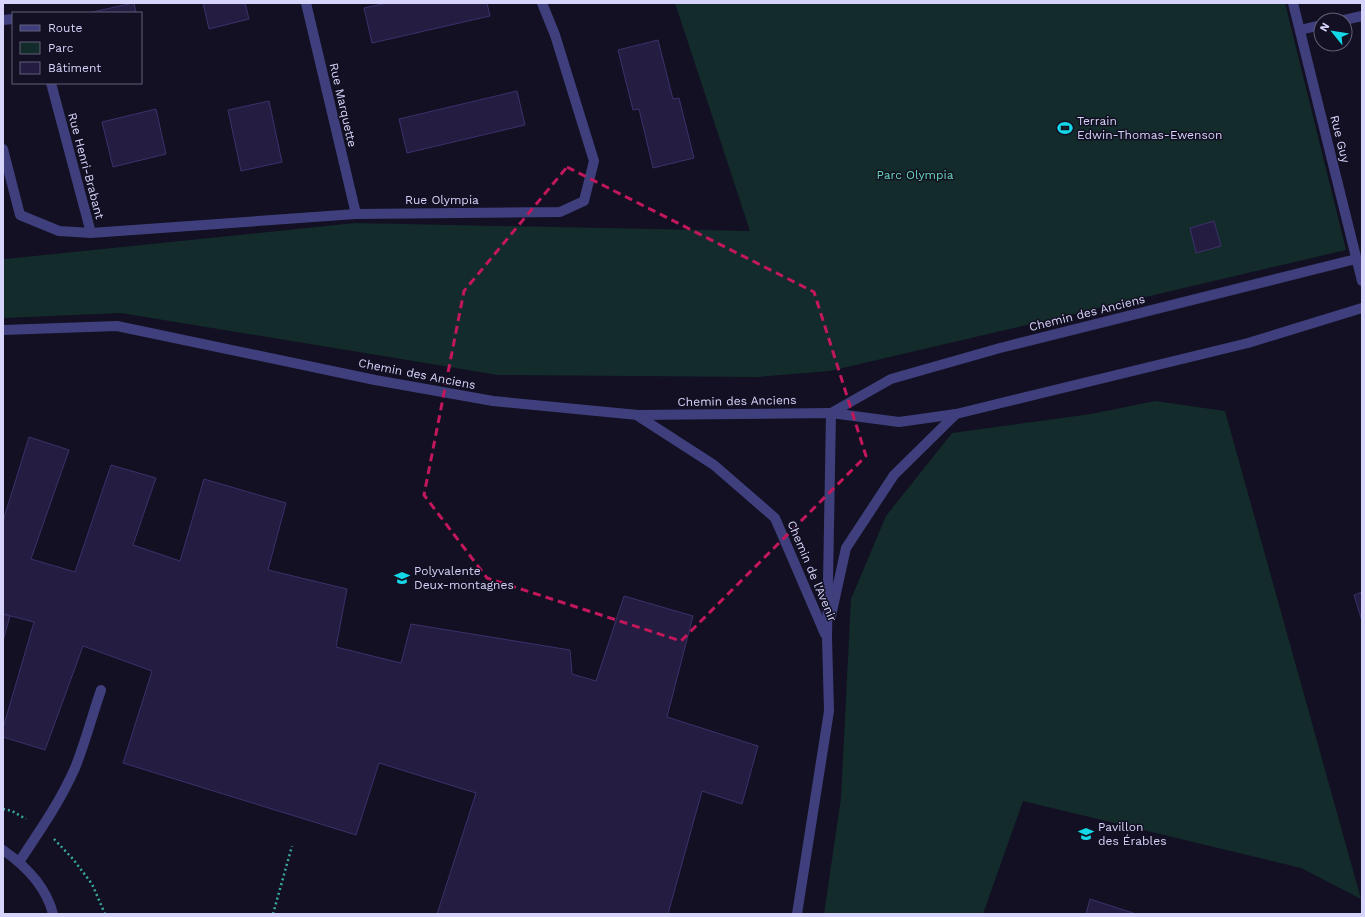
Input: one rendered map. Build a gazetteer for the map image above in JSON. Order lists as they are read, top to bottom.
{
  "streets": {
    "street": [
      "Rue Marquette",
      "Rue Guy",
      "Rue Henri-Brabant",
      "Rue Olympia",
      "Chemin des Anciens",
      "Chemin de l'Avenir"
    ]
  },
  "crossings": [
    ["Rue Marquette", "Rue Olympia"],
    ["Rue Guy", "Chemin des Anciens"],
    ["Rue Henri-Brabant", "Rue Olympia"],
    ["Chemin des Anciens", "Chemin de l'Avenir"]
  ],
  "parks": ["Parc Olympia"],
  "places": {
    "sports": ["Terrain Edwin-Thomas-Ewenson"],
    "school or university": ["Polyvalente Deux-montagnes", "Pavillon des Érables"]
  },
  "legend": ["Route", "Parc", "Bâtiment"],
  "north": "top left"
}
